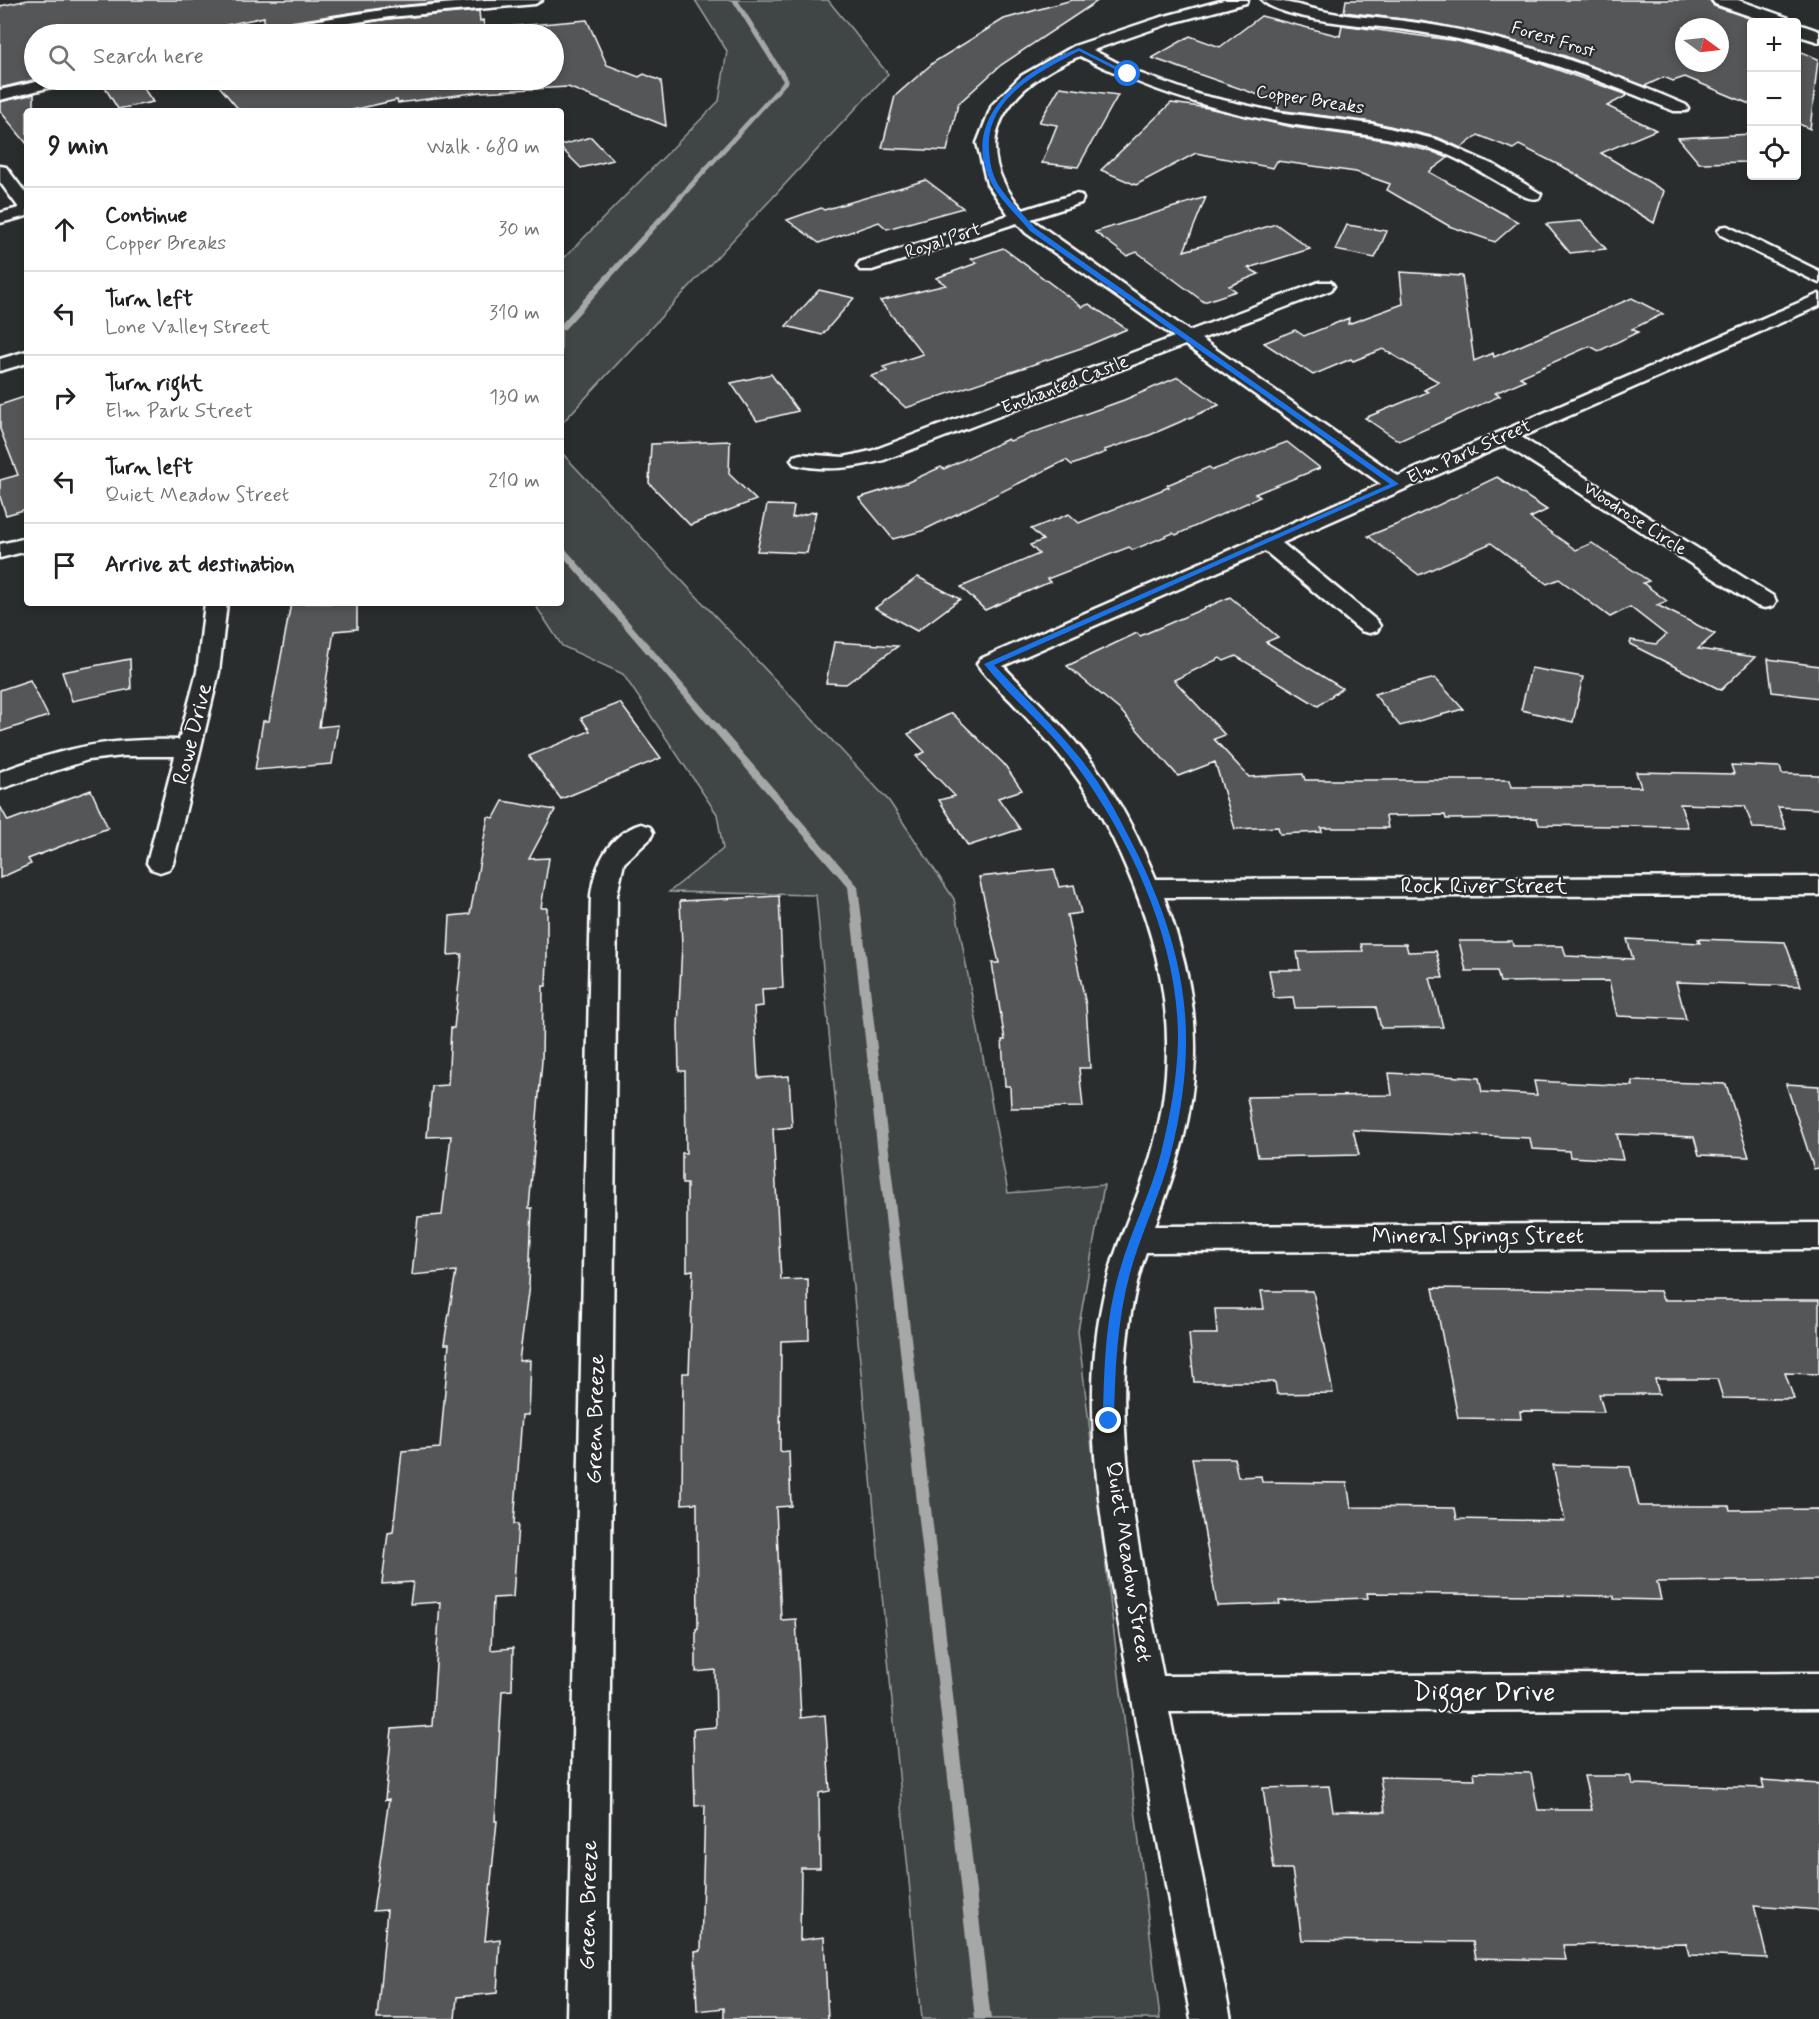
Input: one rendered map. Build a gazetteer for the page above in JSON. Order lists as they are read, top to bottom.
{
  "streets": {
    "street": [
      "Forest Frost",
      "Copper Breaks",
      "Royal Port",
      "Enchanted Castle",
      "Elm Park Street",
      "Woodrose Circle",
      "Rowe Drive",
      "Rock River Street",
      "Mineral Springs Street",
      "Green Breeze",
      "Quiet Meadow Street",
      "Digger Drive"
    ]
  },
  "crossings": [
    ["Elm Park Street", "Woodrose Circle"],
    ["Elm Park Street", "Quiet Meadow Street"],
    ["Rock River Street", "Quiet Meadow Street"],
    ["Mineral Springs Street", "Quiet Meadow Street"],
    ["Quiet Meadow Street", "Digger Drive"]
  ],
  "north": "right",
  "page": {
    "map_buttons": ["+", "−"],
    "search": "Search here",
    "heading": ["9 min", "Walk · 680 m"],
    "list": [
      ["Continue", "Copper Breaks", "30 m"],
      ["Turn left", "Lone Valley Street", "310 m"],
      ["Turn right", "Elm Park Street", "130 m"],
      ["Turn left", "Quiet Meadow Street", "210 m"],
      "Arrive at destination"
    ]
  }
}
